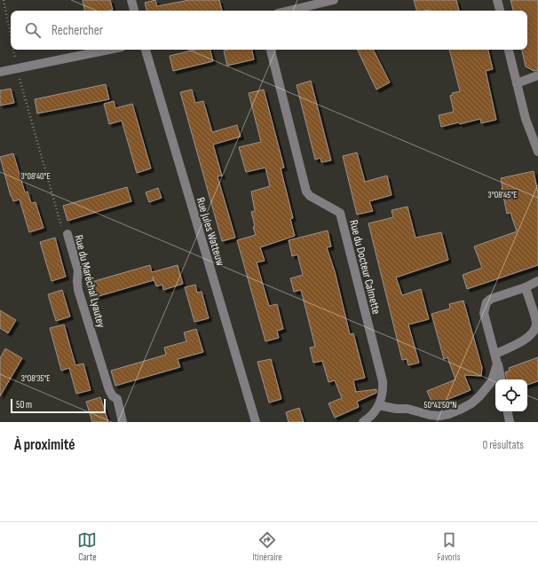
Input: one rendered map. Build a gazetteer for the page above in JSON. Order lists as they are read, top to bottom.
{
  "streets": {
    "street": ["Rue Jules Watteuw", "Rue du Docteur Calmette", "Rue du Maréchal Lyautey"]
  },
  "scale_bar": "50 m",
  "page": {
    "search": "Rechercher",
    "scale": "50 m",
    "heading": ["À proximité", "0 résultats"],
    "nav": ["Carte", "Itinéraire", "Favoris"]
  },
  "coordinates": [
    "3°08'40\"E",
    "3°08'45\"E",
    "3°08'35\"E",
    "50°41'50\"N"
  ]
}
